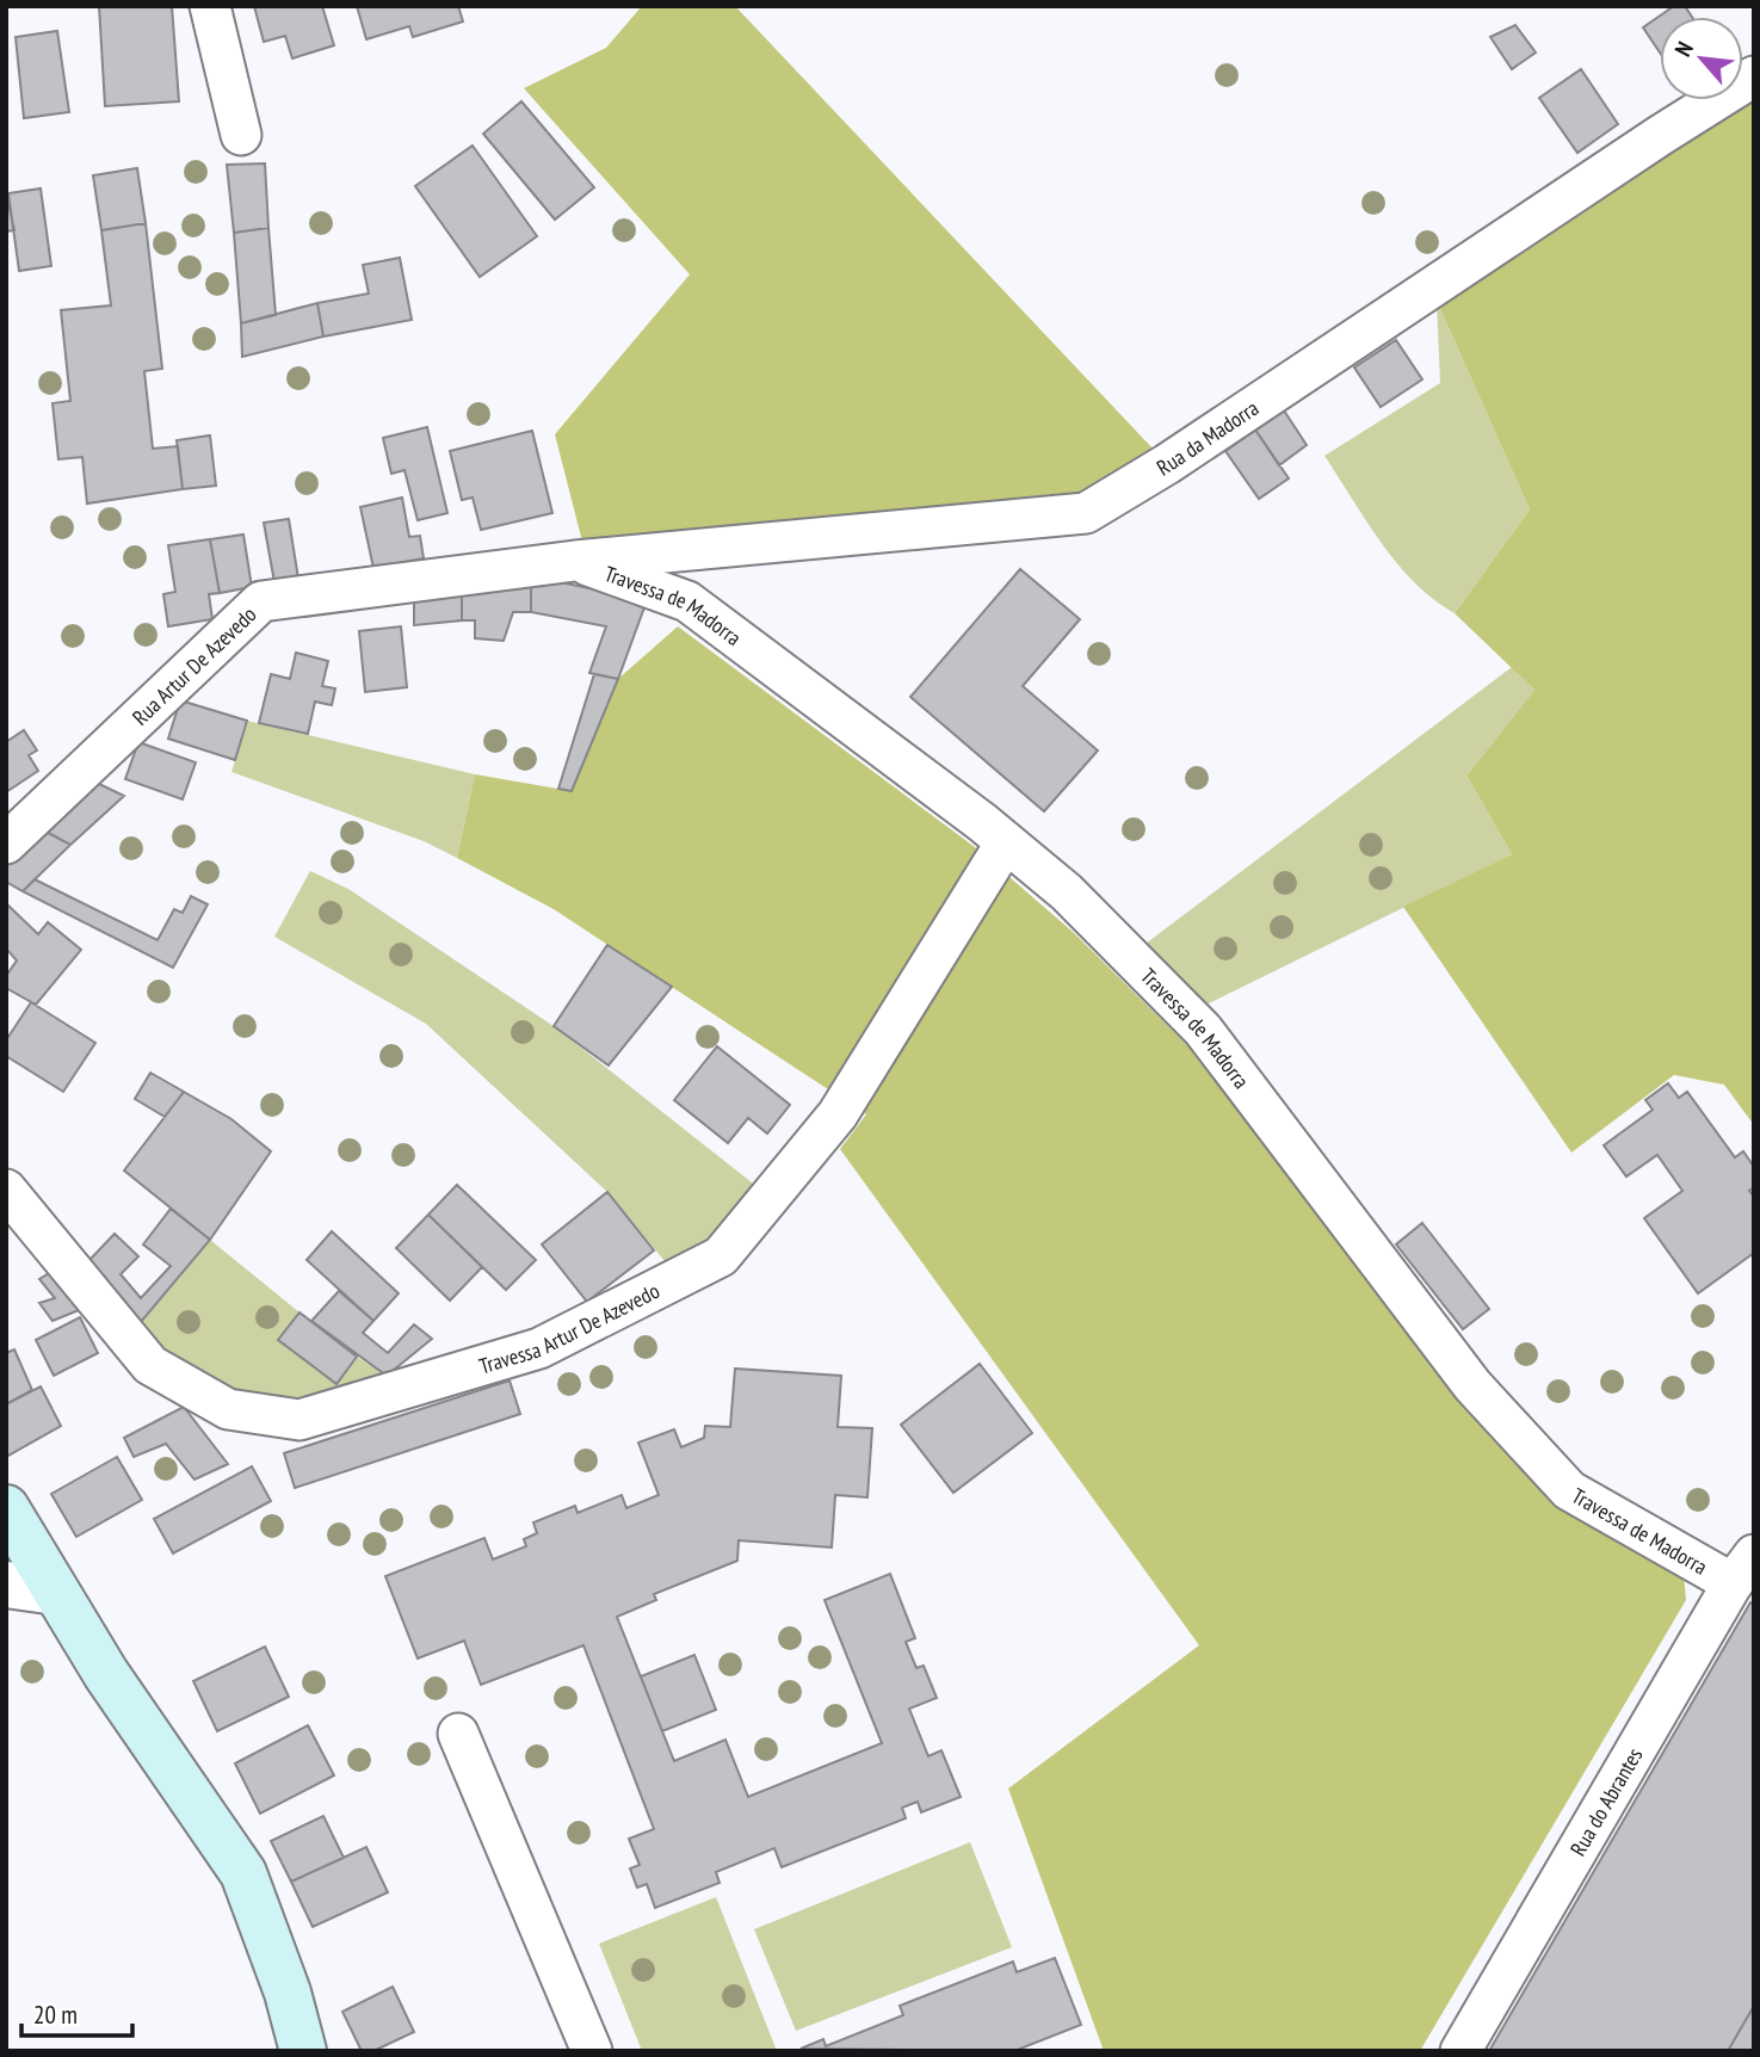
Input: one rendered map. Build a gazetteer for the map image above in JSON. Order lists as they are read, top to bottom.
{
  "streets": {
    "street": [
      "Rua da Madorra",
      "Travessa de Madorra",
      "Rua Artur De Azevedo",
      "Travessa Artur De Azevedo",
      "Rua do Abrantes"
    ]
  },
  "crossings": [
    ["Rua da Madorra", "Travessa de Madorra"],
    ["Rua da Madorra", "Rua Artur De Azevedo"],
    ["Travessa de Madorra", "Rua Artur De Azevedo"],
    ["Travessa de Madorra", "Travessa Artur De Azevedo"],
    ["Travessa de Madorra", "Rua do Abrantes"]
  ],
  "scale_bar": "20 m",
  "north": "top left"
}
